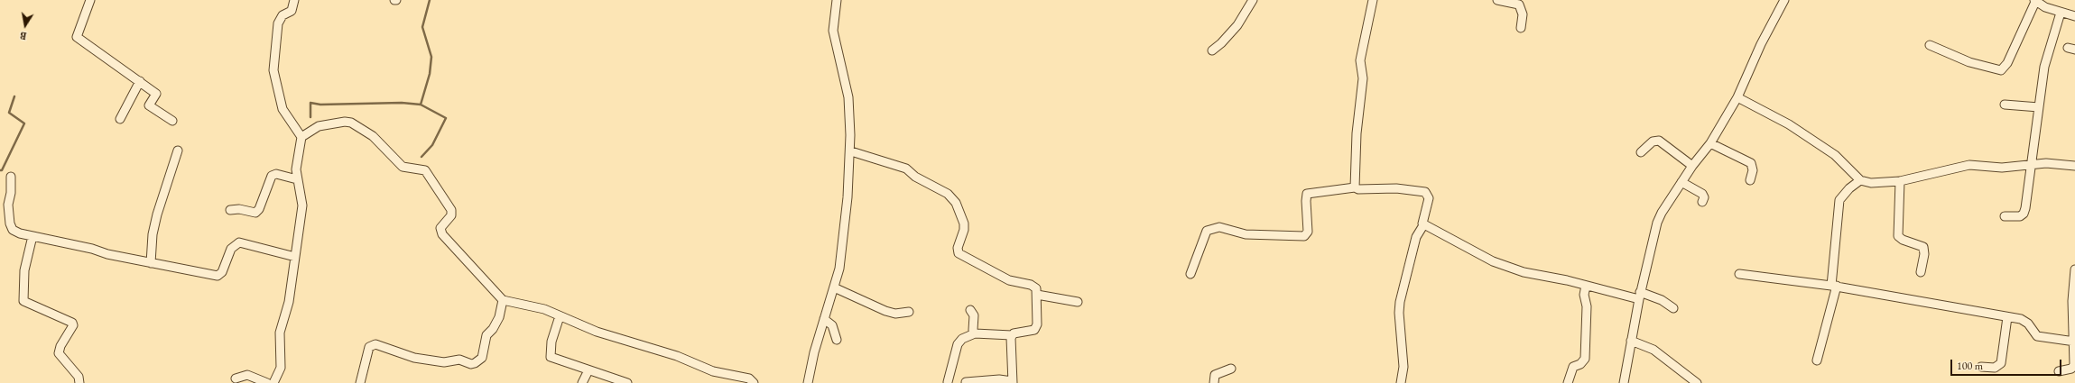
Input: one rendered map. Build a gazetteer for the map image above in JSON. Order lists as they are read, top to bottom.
{
  "scale_bar": "100 m",
  "north": "bottom"
}
